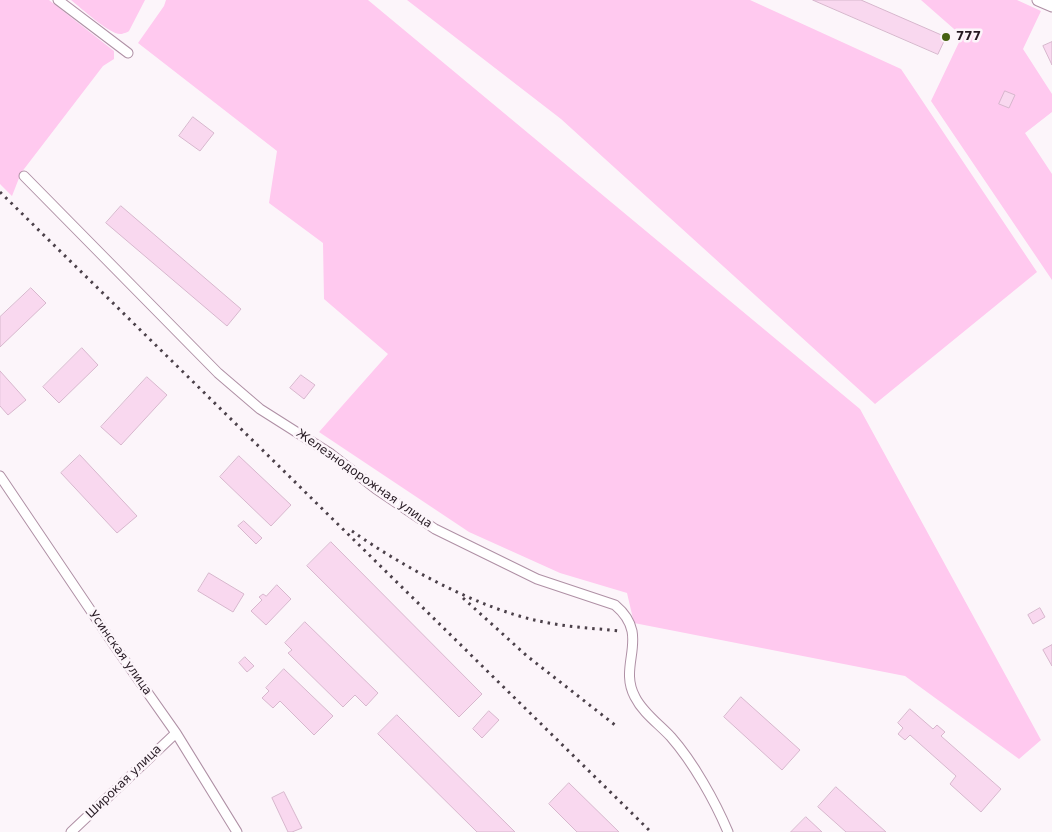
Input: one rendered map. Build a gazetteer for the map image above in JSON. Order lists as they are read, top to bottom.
{
  "streets": {
    "street": ["Железнодорожная улица", "Усинская улица", "Широкая улица"]
  },
  "crossings": [
    ["Усинская улица", "Широкая улица"]
  ],
  "places": ["777"]
}
